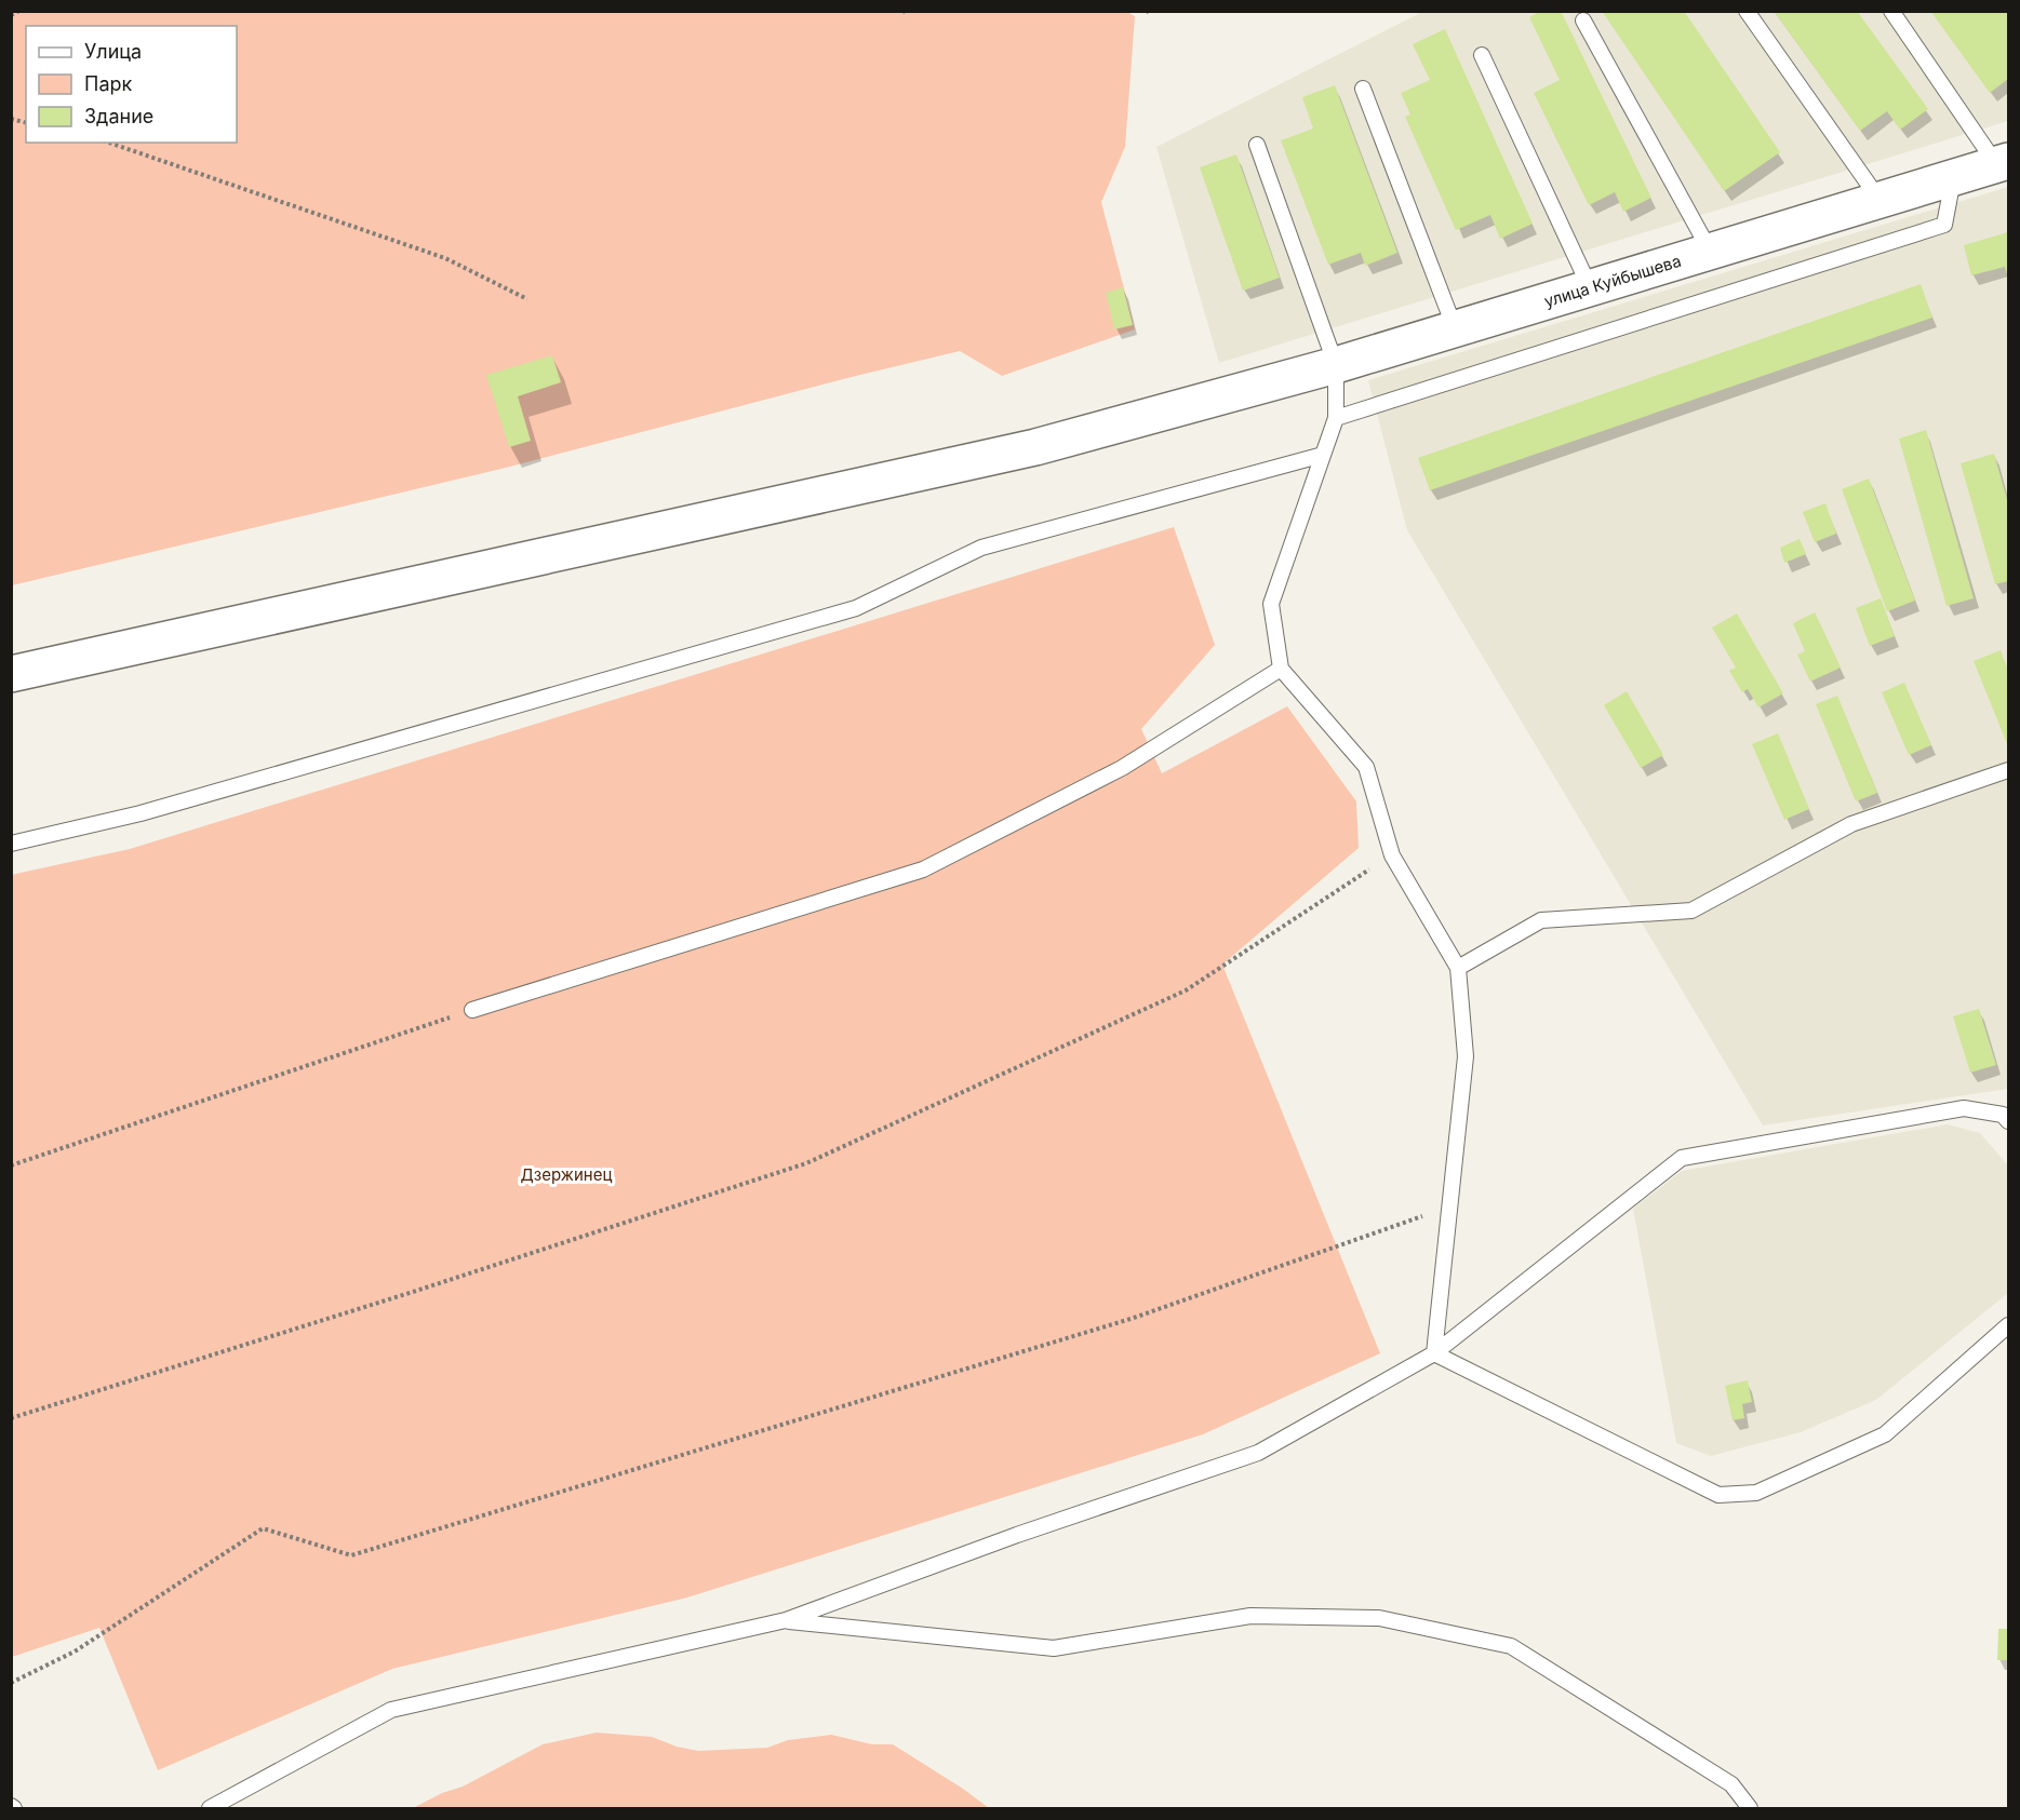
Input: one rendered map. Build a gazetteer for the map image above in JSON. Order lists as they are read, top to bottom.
{
  "streets": {
    "main road": ["улица Куйбышева"]
  },
  "parks": ["Дзержинец"],
  "legend": ["Улица", "Парк", "Здание"]
}
